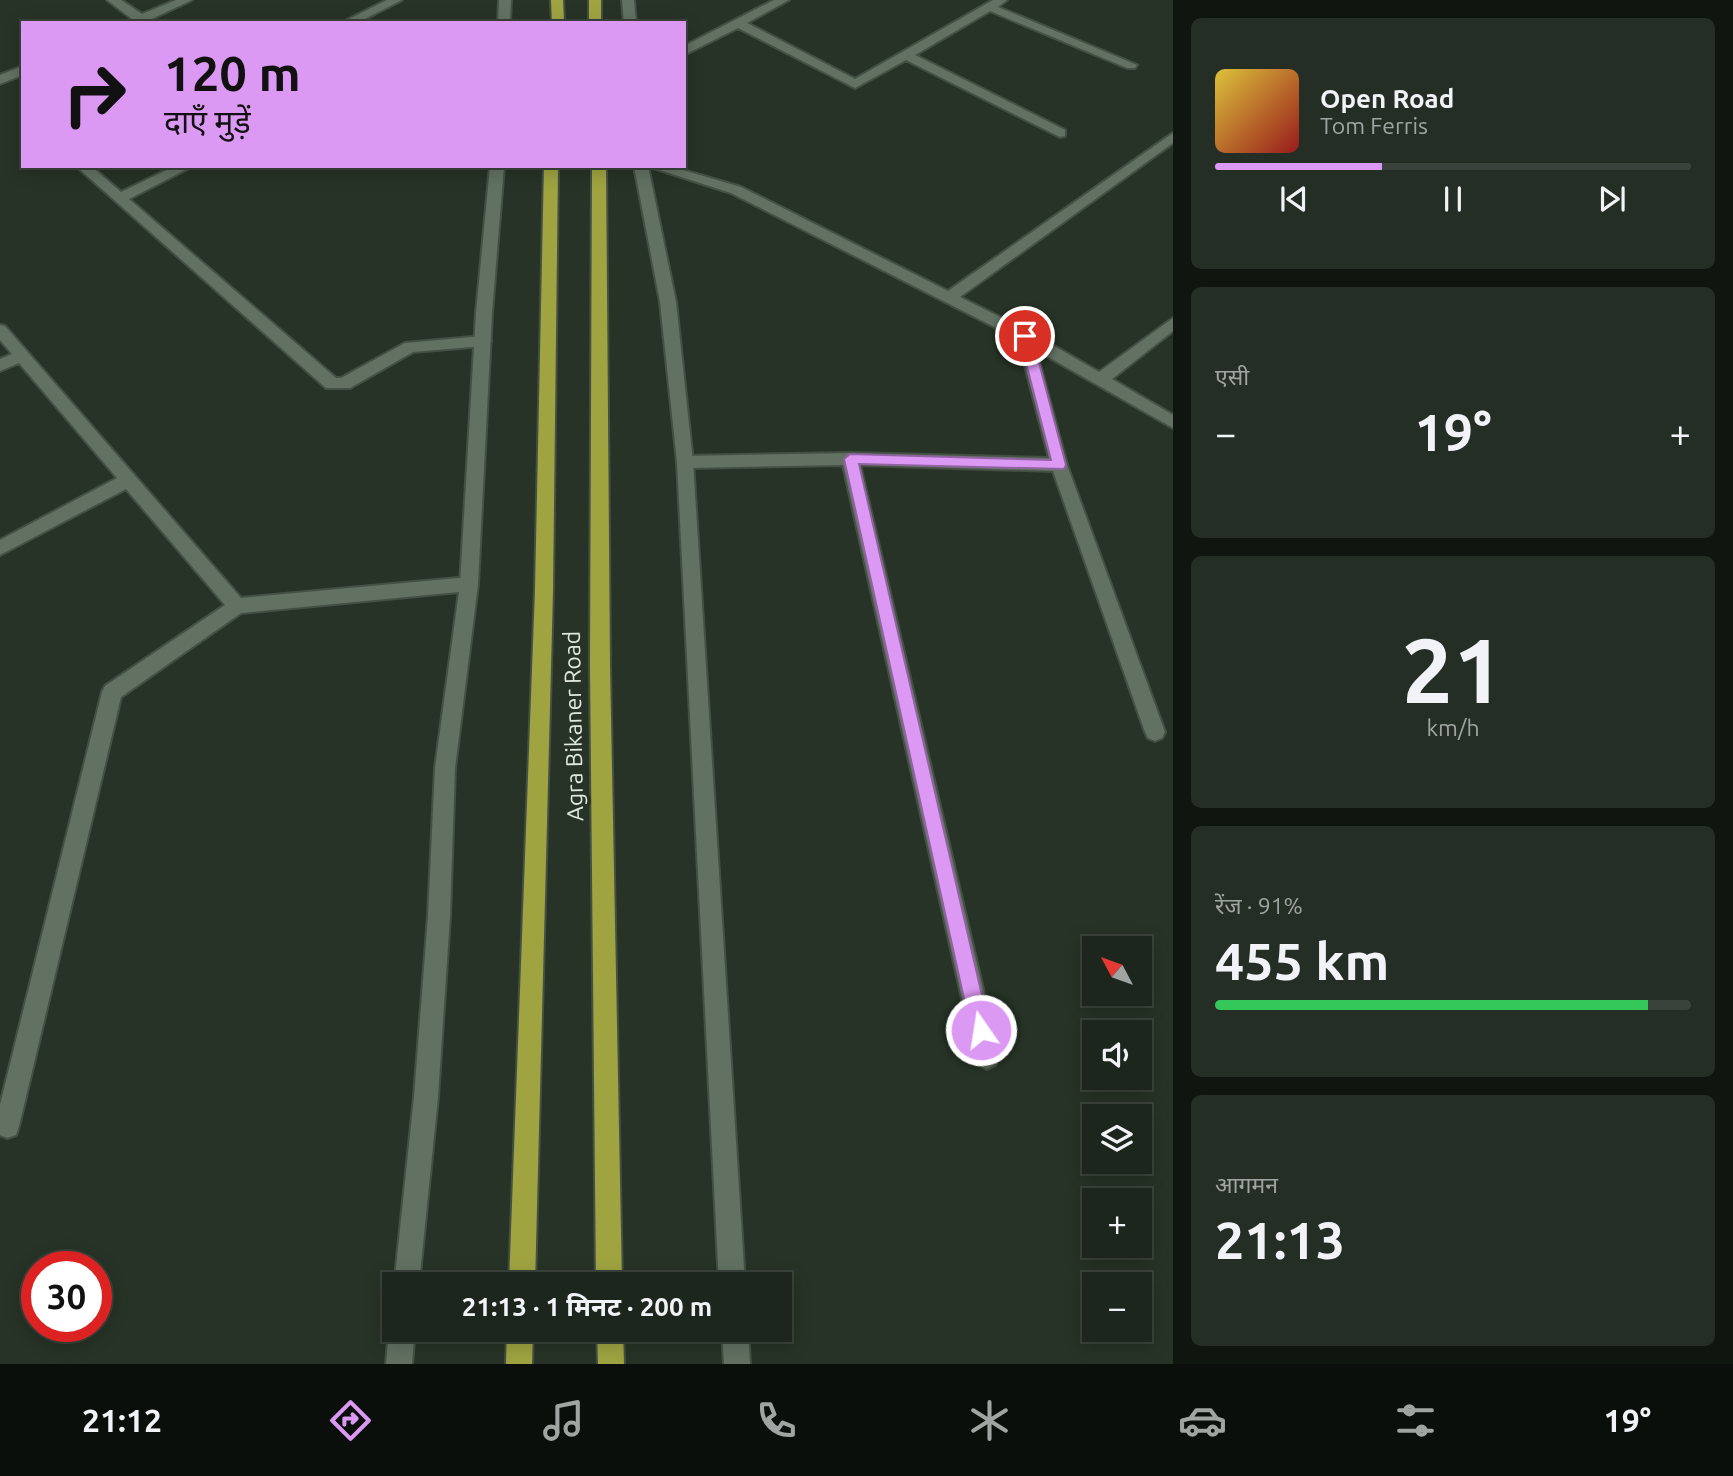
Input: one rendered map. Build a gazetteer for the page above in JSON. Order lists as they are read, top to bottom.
{
  "streets": {
    "highway": ["Agra Bikaner Road"]
  },
  "north": "top left",
  "page": {
    "turn": ["120 m", "दाएँ मुड़ें"],
    "song": ["Open Road", "Tom Ferris"],
    "tile": [
      "एसी",
      ["21", "km/h"],
      ["रेंज · 91%", "455 km"],
      ["आगमन", "21:13"]
    ],
    "heat": ["−", "19°", "+"],
    "map_buttons": ["+", "−"],
    "limit": "30",
    "trip": "21:13 · 1 मिनट · 200 m",
    "tabs": ["21:12", "19°"]
  }
}
